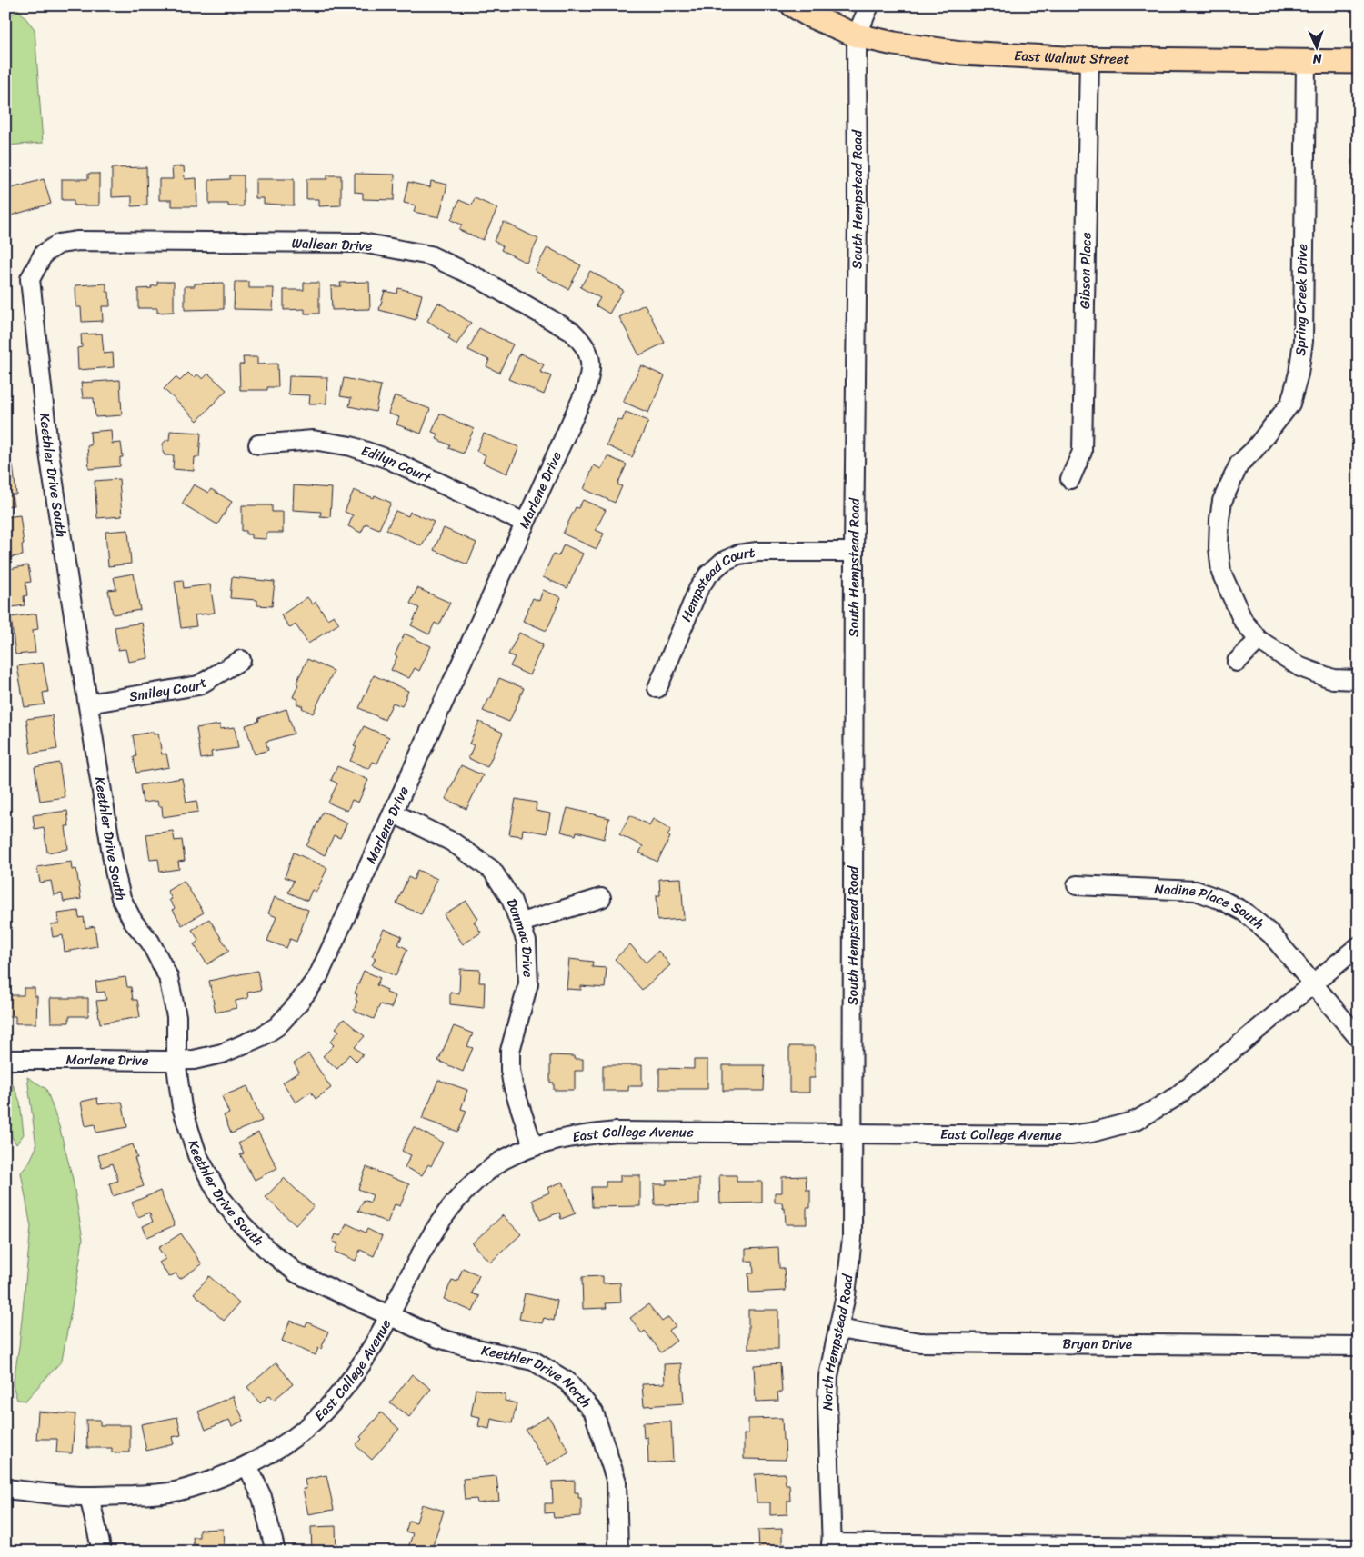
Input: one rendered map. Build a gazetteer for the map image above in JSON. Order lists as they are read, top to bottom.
{
  "streets": {
    "main road": ["East Walnut Street"],
    "street": [
      "South Hempstead Road",
      "Wallean Drive",
      "Gibson Place",
      "Spring Creek Drive",
      "Edilyn Court",
      "Keethler Drive South",
      "Marlene Drive",
      "Hempstead Court",
      "Smiley Court",
      "Nadine Place South",
      "Donmac Drive",
      "East College Avenue",
      "North Hempstead Road",
      "Bryan Drive",
      "Keethler Drive North"
    ]
  },
  "crossings": [
    ["East Walnut Street", "South Hempstead Road"],
    ["East Walnut Street", "Gibson Place"],
    ["East Walnut Street", "Spring Creek Drive"],
    ["South Hempstead Road", "Hempstead Court"],
    ["South Hempstead Road", "East College Avenue"],
    ["South Hempstead Road", "North Hempstead Road"],
    ["Wallean Drive", "Keethler Drive South"],
    ["Wallean Drive", "Marlene Drive"],
    ["Edilyn Court", "Marlene Drive"],
    ["Keethler Drive South", "Marlene Drive"],
    ["Keethler Drive South", "Smiley Court"],
    ["Keethler Drive South", "East College Avenue"],
    ["Keethler Drive South", "Keethler Drive North"],
    ["Marlene Drive", "Donmac Drive"],
    ["Nadine Place South", "East College Avenue"],
    ["Donmac Drive", "East College Avenue"],
    ["East College Avenue", "North Hempstead Road"],
    ["East College Avenue", "Keethler Drive North"],
    ["North Hempstead Road", "Bryan Drive"]
  ],
  "north": "bottom"
}
